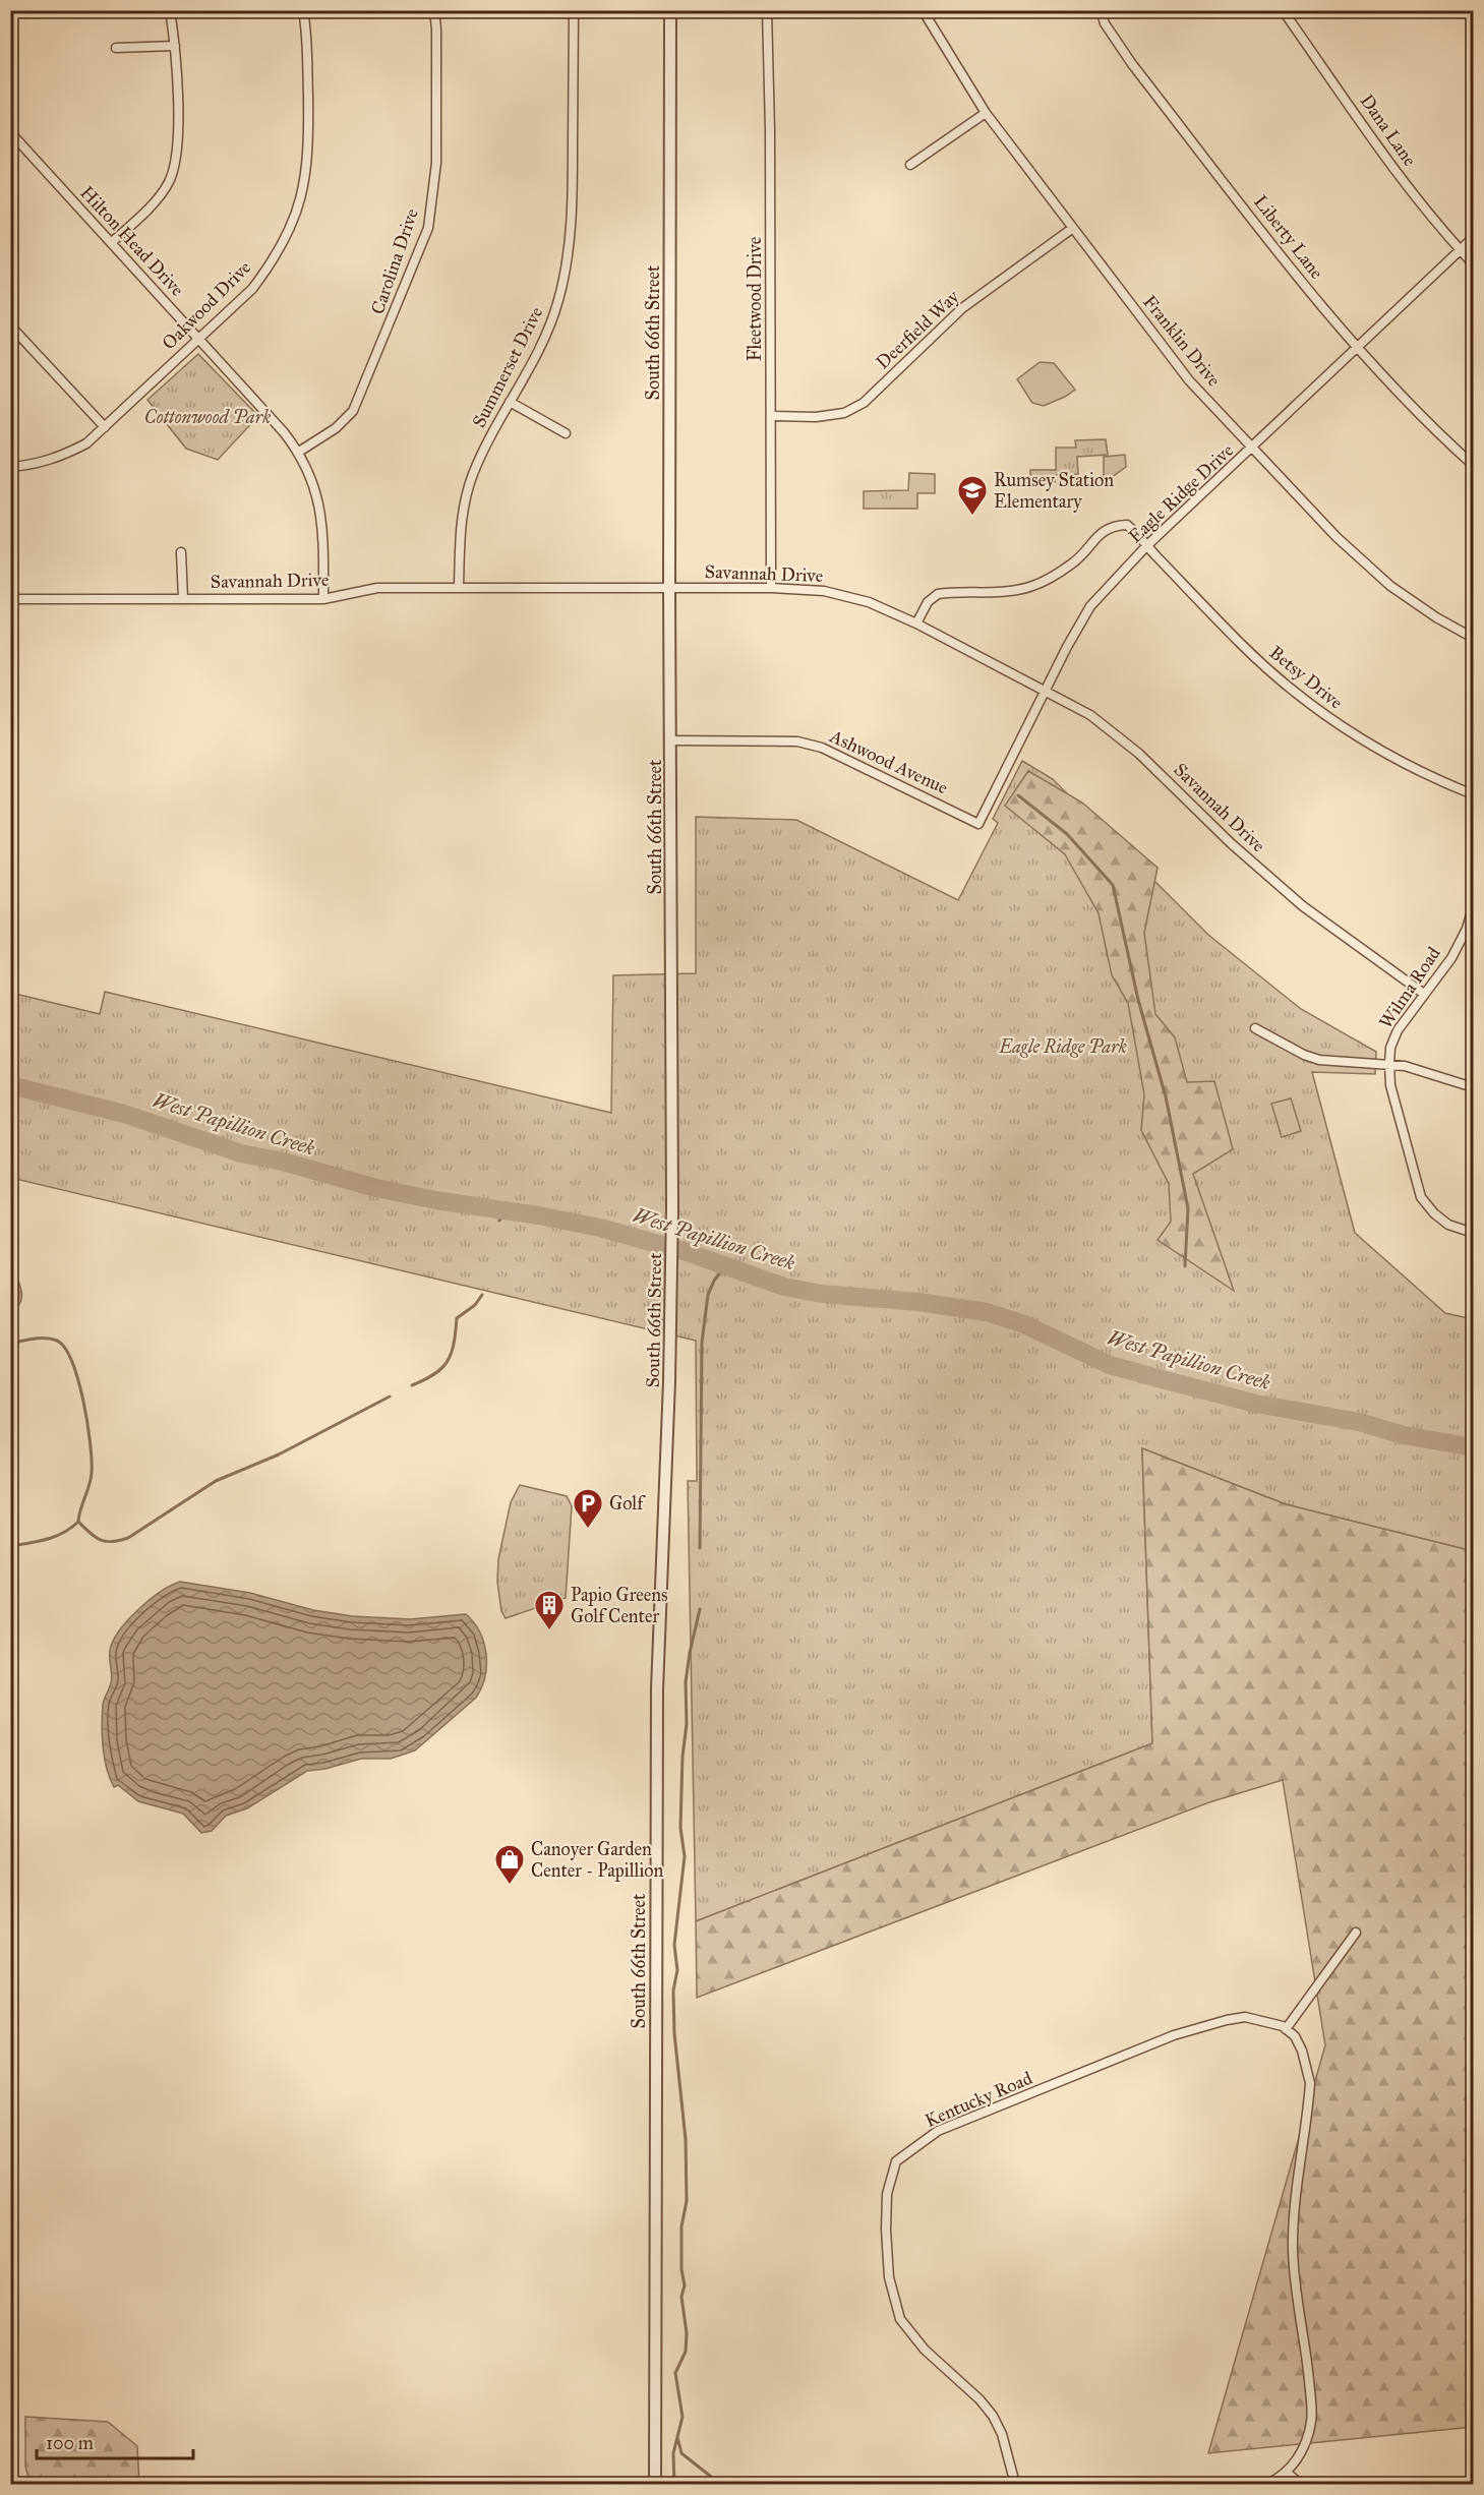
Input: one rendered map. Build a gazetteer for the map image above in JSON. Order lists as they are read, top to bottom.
{
  "streets": {
    "street": [
      "Dana Lane",
      "Liberty Lane",
      "Hilton Head Drive",
      "Carolina Drive",
      "Fleetwood Drive",
      "Oakwood Drive",
      "Deerfield Way",
      "South 66th Street",
      "Franklin Drive",
      "Summerset Drive",
      "Eagle Ridge Drive",
      "Savannah Drive",
      "Betsy Drive",
      "Ashwood Avenue",
      "Wilma Road",
      "Kentucky Road"
    ]
  },
  "crossings": [
    ["Dana Lane", "Eagle Ridge Drive"],
    ["Liberty Lane", "Eagle Ridge Drive"],
    ["Hilton Head Drive", "Carolina Drive"],
    ["Hilton Head Drive", "Oakwood Drive"],
    ["Hilton Head Drive", "Savannah Drive"],
    ["Fleetwood Drive", "Deerfield Way"],
    ["Fleetwood Drive", "Savannah Drive"],
    ["Deerfield Way", "Franklin Drive"],
    ["South 66th Street", "Savannah Drive"],
    ["South 66th Street", "Ashwood Avenue"],
    ["Franklin Drive", "Eagle Ridge Drive"],
    ["Summerset Drive", "Savannah Drive"],
    ["Eagle Ridge Drive", "Savannah Drive"],
    ["Eagle Ridge Drive", "Betsy Drive"],
    ["Eagle Ridge Drive", "Ashwood Avenue"],
    ["Savannah Drive", "Betsy Drive"],
    ["Savannah Drive", "Wilma Road"]
  ],
  "water": ["West Papillion Creek"],
  "parks": ["Cottonwood Park", "Eagle Ridge Park"],
  "places": {
    "school or university": ["Rumsey Station Elementary"],
    "parking": ["Golf"],
    "building": ["Papio Greens Golf Center"],
    "shop": ["Canoyer Garden Center - Papillion"]
  },
  "scale_bar": "100 m"
}
